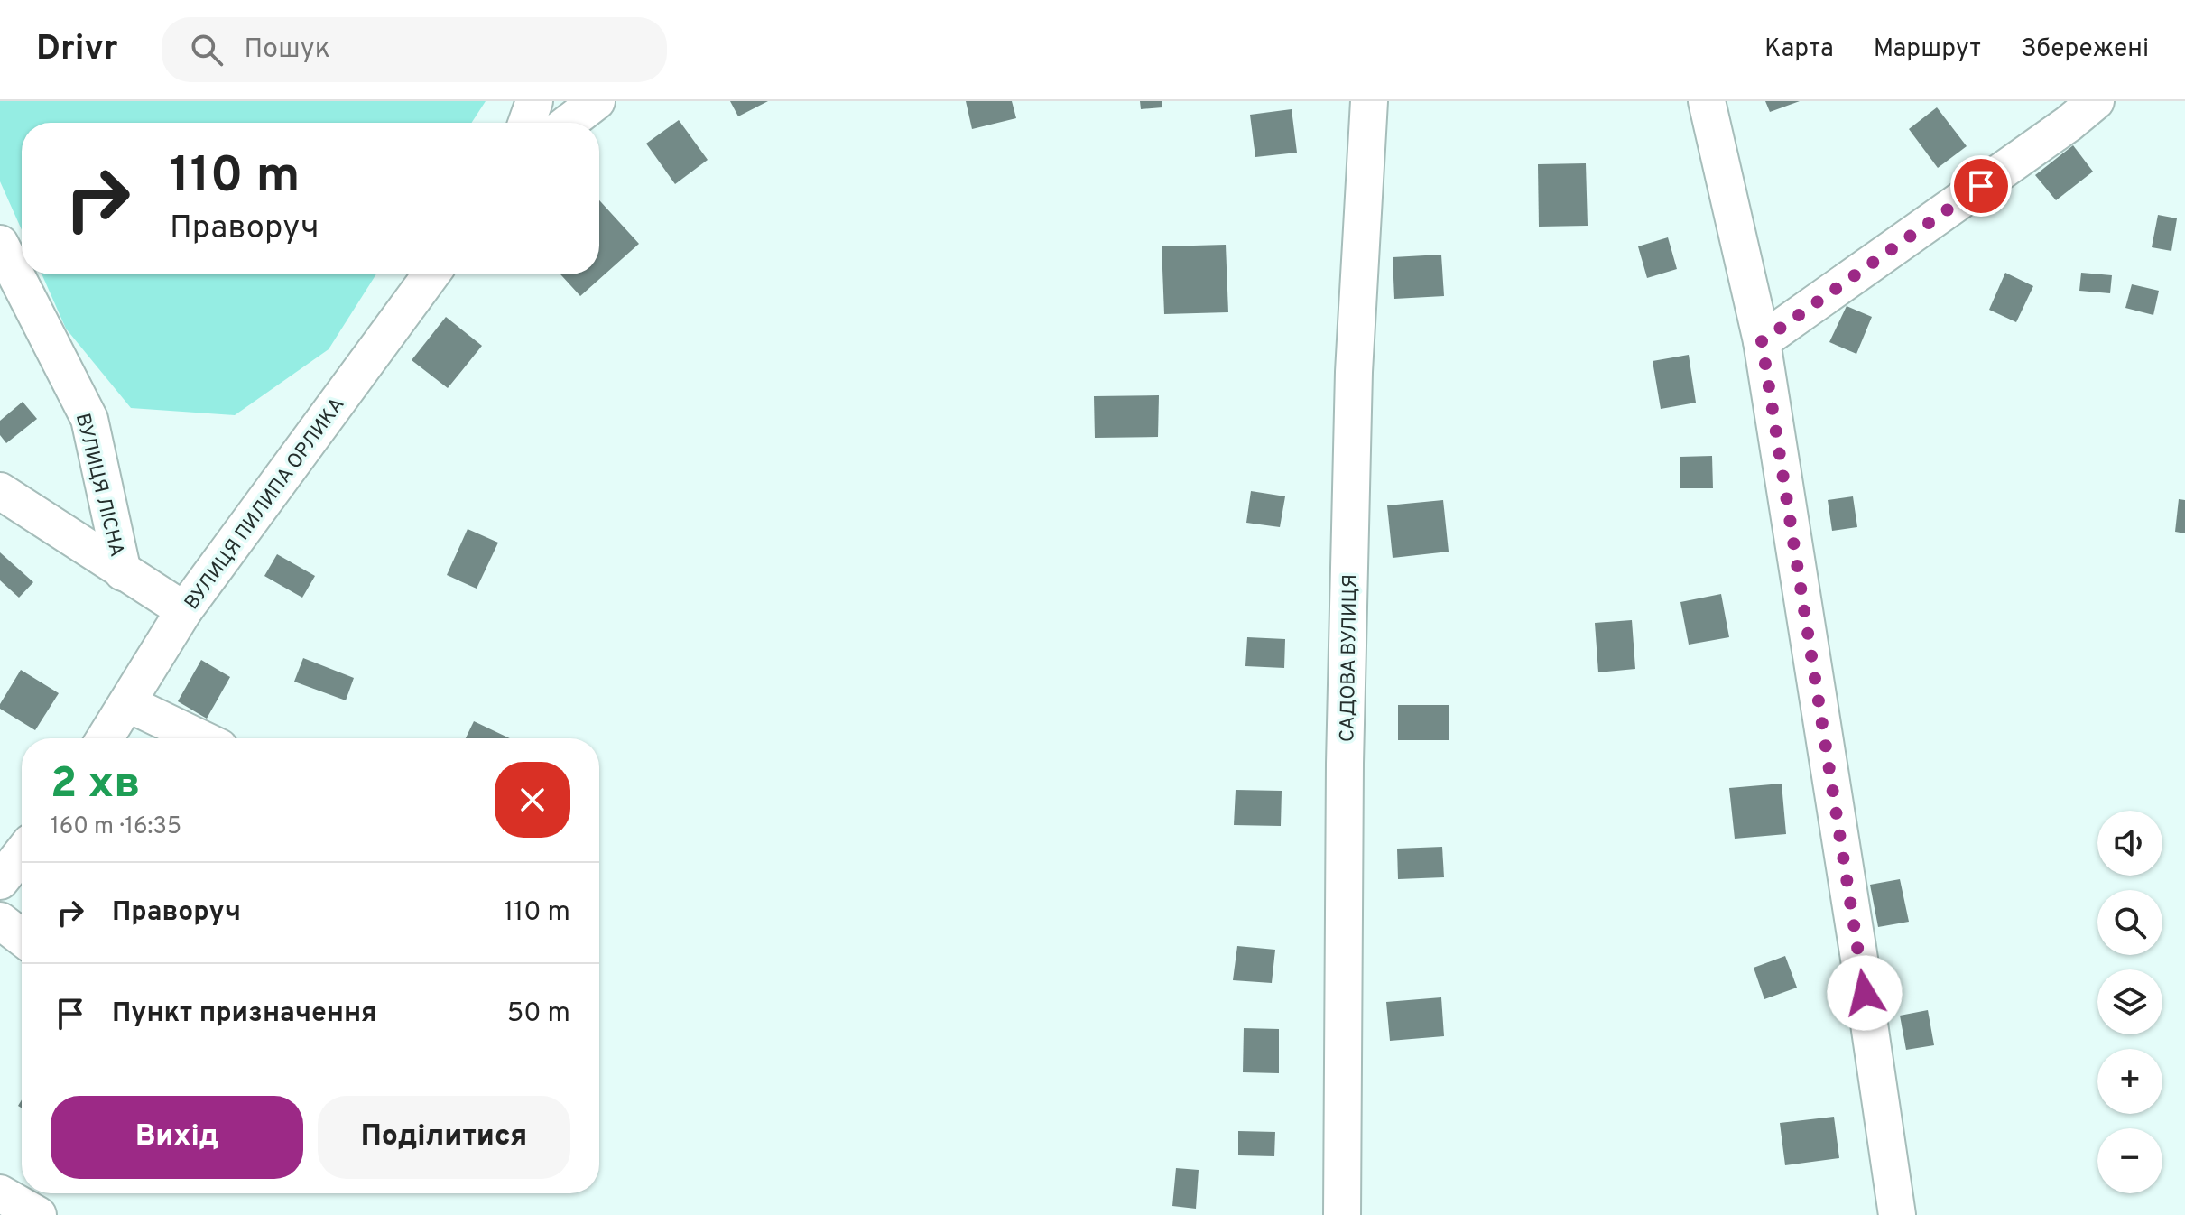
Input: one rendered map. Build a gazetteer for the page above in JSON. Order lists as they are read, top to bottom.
{
  "streets": {
    "street": ["ВУЛИЦЯ ЛІСНА", "ВУЛИЦЯ ПИЛИПА ОРЛИКА", "САДОВА ВУЛИЦЯ"]
  },
  "page": {
    "header": "Drivr",
    "search": "Пошук",
    "nav": ["Карта", "Маршрут", "Збережені"],
    "turn": ["110 m", "Праворуч"],
    "heading": ["2 хв", "160 m · 16:35"],
    "map_buttons": ["+", "−"],
    "list": [
      {
        "name": "Праворуч",
        "value": "110 m"
      },
      {
        "name": "Пункт призначення",
        "value": "50 m"
      }
    ],
    "buttons": ["Вихід", "Поділитися"]
  }
}
